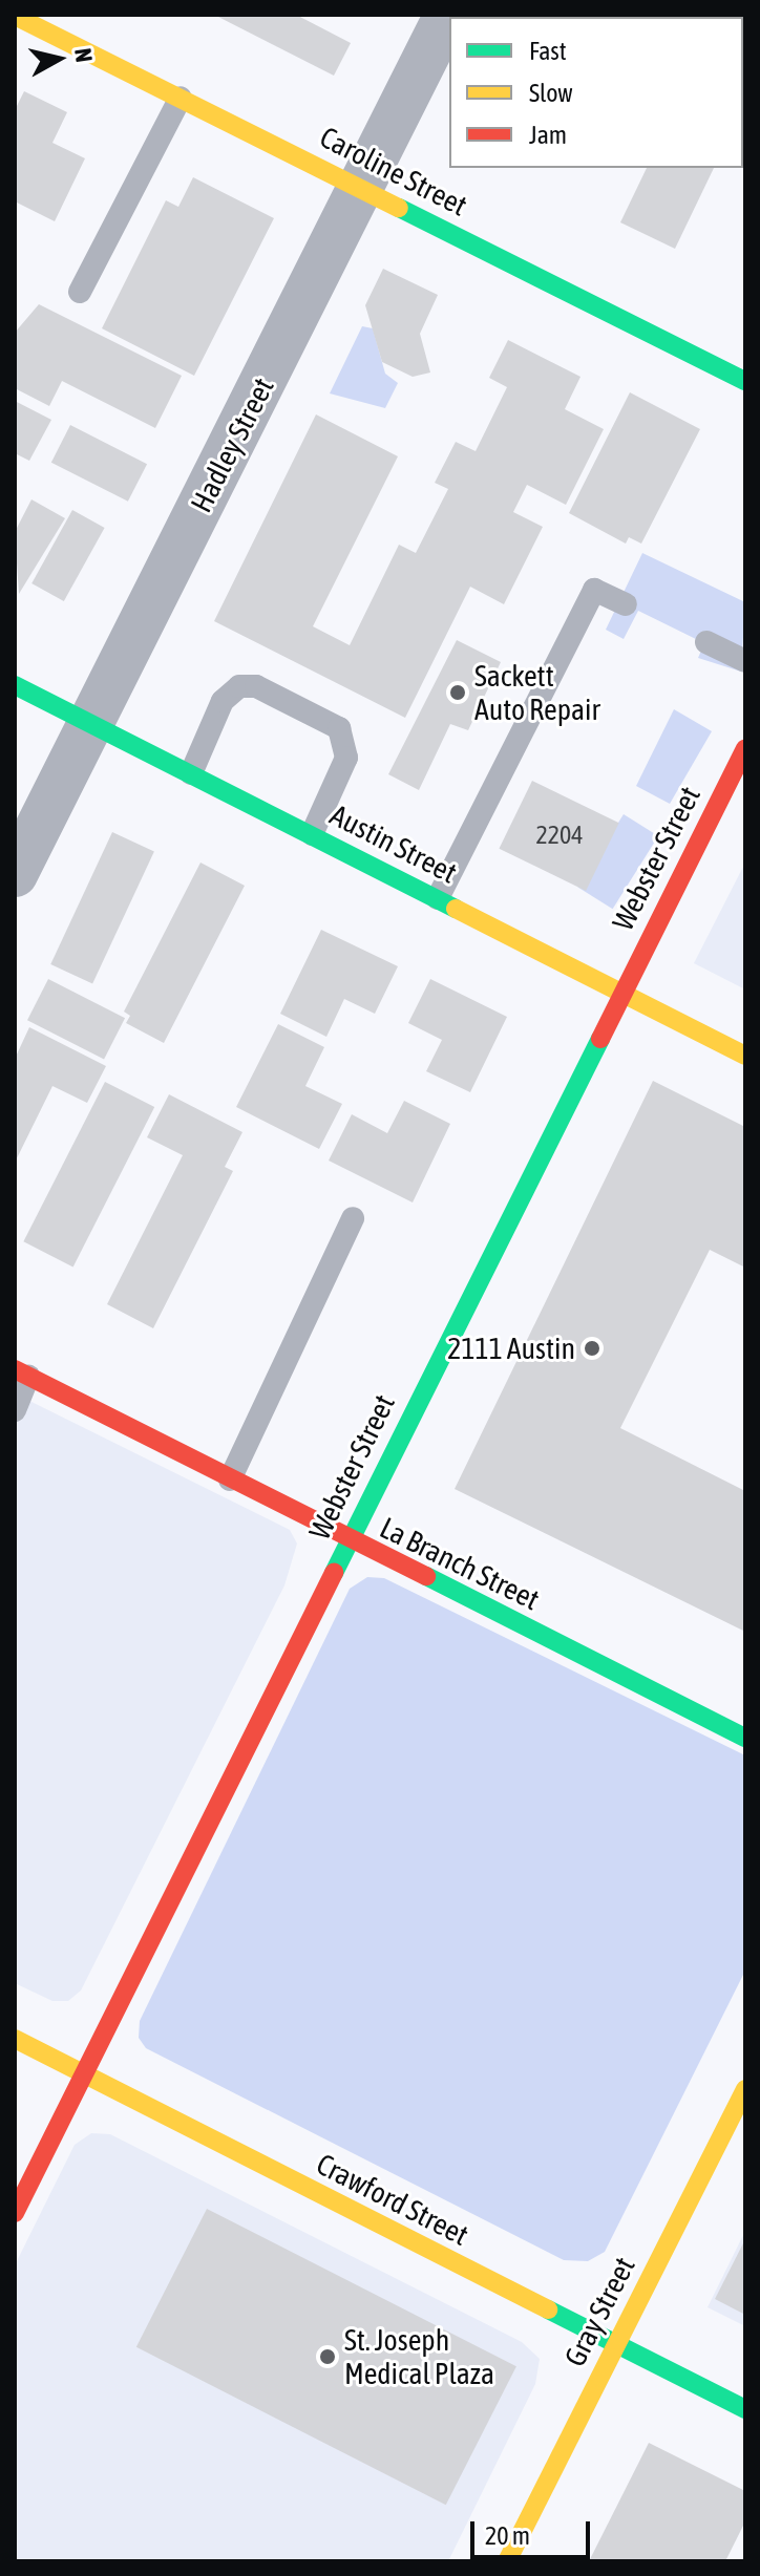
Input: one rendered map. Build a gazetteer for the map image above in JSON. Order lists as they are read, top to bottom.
{
  "streets": {
    "street": [
      "Caroline Street",
      "Hadley Street",
      "Austin Street",
      "Webster Street",
      "La Branch Street",
      "Crawford Street",
      "Gray Street"
    ]
  },
  "crossings": [
    ["Caroline Street", "Hadley Street"],
    ["Hadley Street", "Austin Street"],
    ["Austin Street", "Webster Street"],
    ["Webster Street", "La Branch Street"],
    ["Webster Street", "Crawford Street"],
    ["Crawford Street", "Gray Street"]
  ],
  "places": ["Sackett Auto Repair", "2111 Austin", "St. Joseph Medical Plaza"],
  "house_numbers": ["2204"],
  "legend": ["Fast", "Slow", "Jam"],
  "scale_bar": "20 m",
  "north": "right"
}
